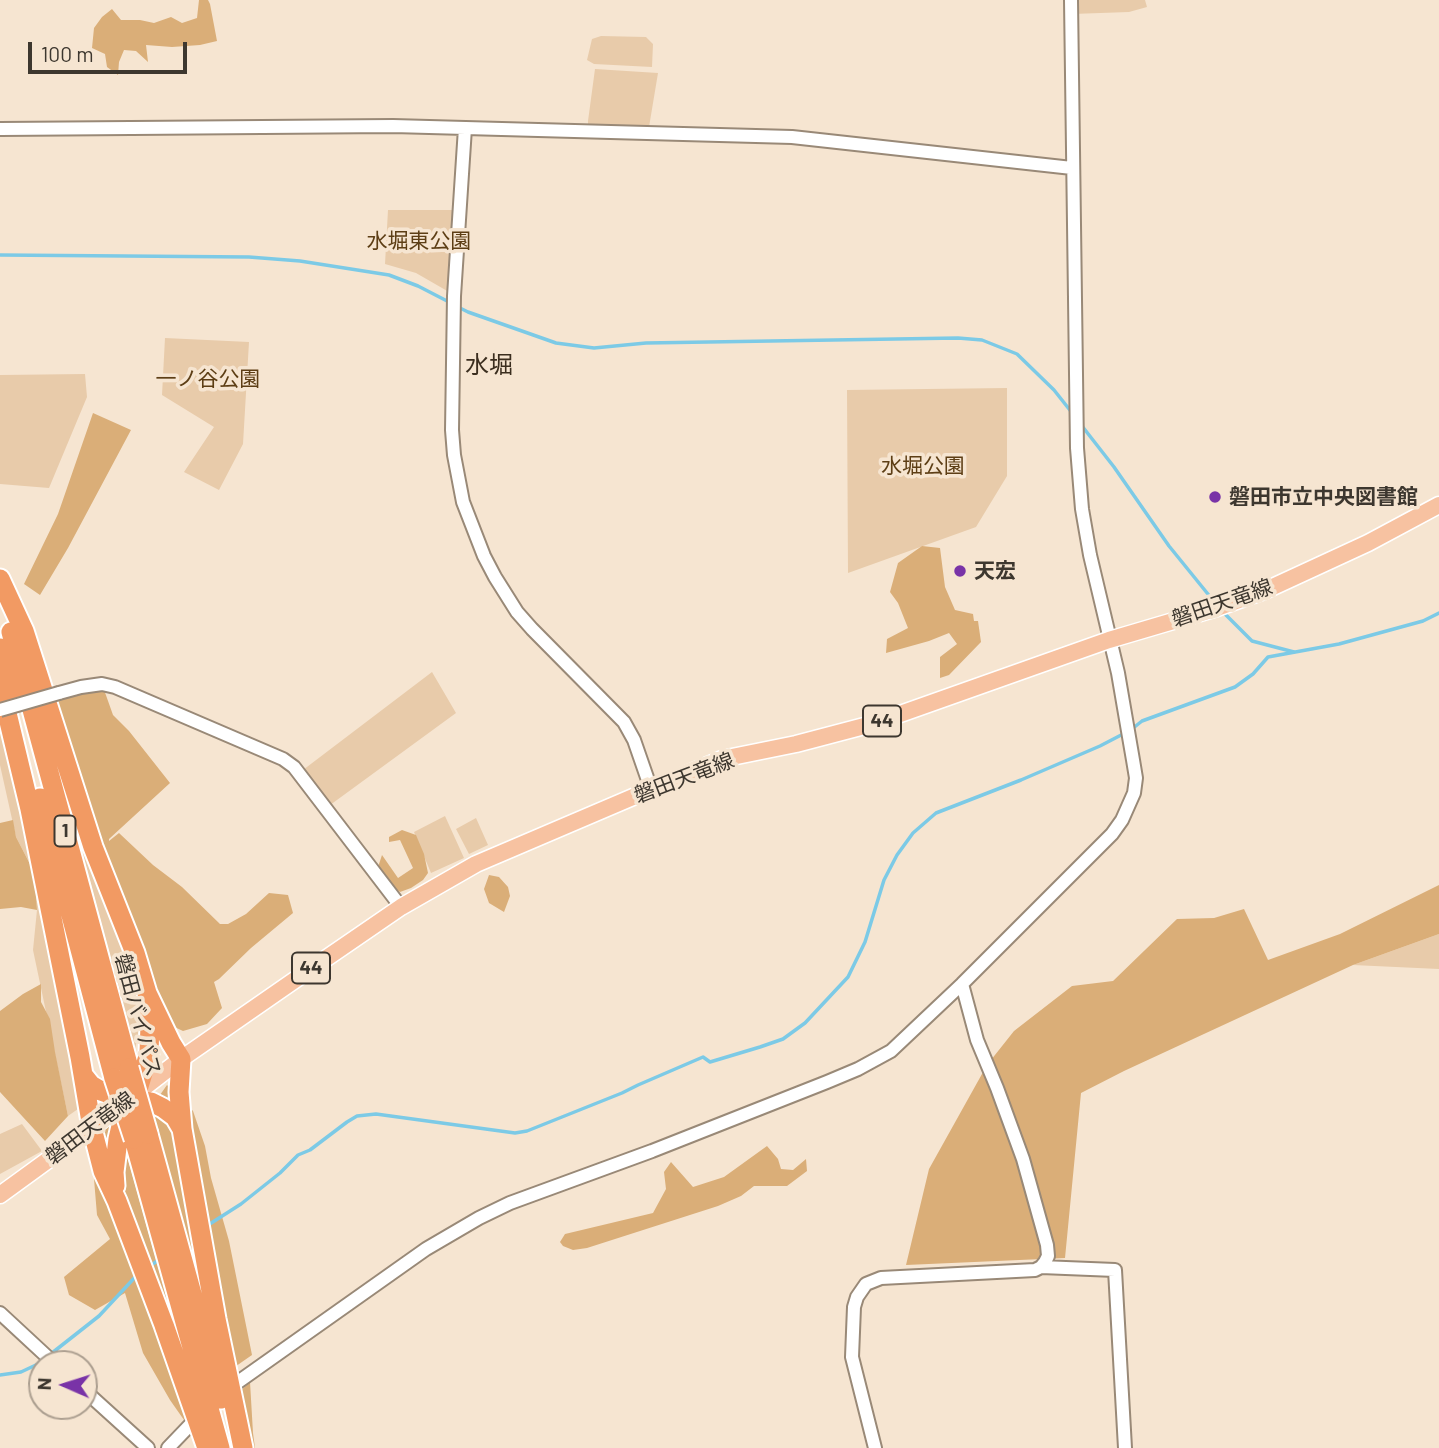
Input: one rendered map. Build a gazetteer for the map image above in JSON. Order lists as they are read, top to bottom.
{
  "streets": {
    "highway": ["1", "磐田バイパス"],
    "main road": ["磐田天竜線", "44"]
  },
  "crossings": [
    ["磐田天竜線", "1"]
  ],
  "districts": ["水堀"],
  "parks": ["水堀東公園", "一ノ谷公園", "水堀公園"],
  "places": ["磐田市立中央図書館", "天宏"],
  "scale_bar": "100 m",
  "north": "left"
}
